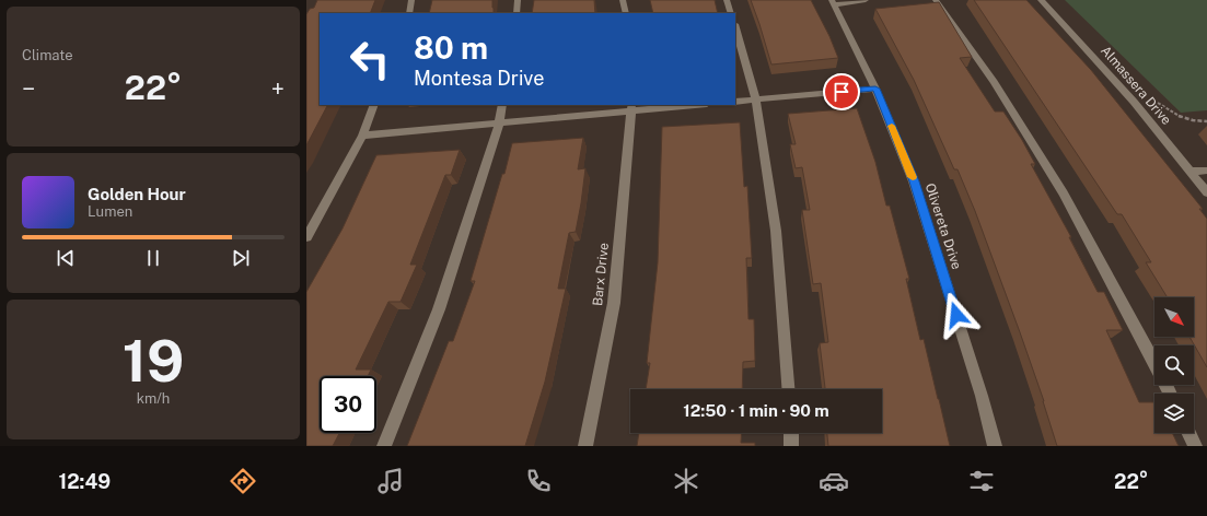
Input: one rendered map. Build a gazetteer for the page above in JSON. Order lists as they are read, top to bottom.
{
  "streets": {
    "street": ["Almassera Drive", "Olivereta Drive", "Barx Drive"]
  },
  "north": "bottom right",
  "page": {
    "tile": [
      "Climate",
      ["19", "km/h"]
    ],
    "turn": ["80 m", "Montesa Drive"],
    "heat": ["−", "22°", "+"],
    "song": ["Golden Hour", "Lumen"],
    "limit": "30",
    "trip": "12:50 · 1 min · 90 m",
    "tabs": ["12:49", "22°"]
  }
}
